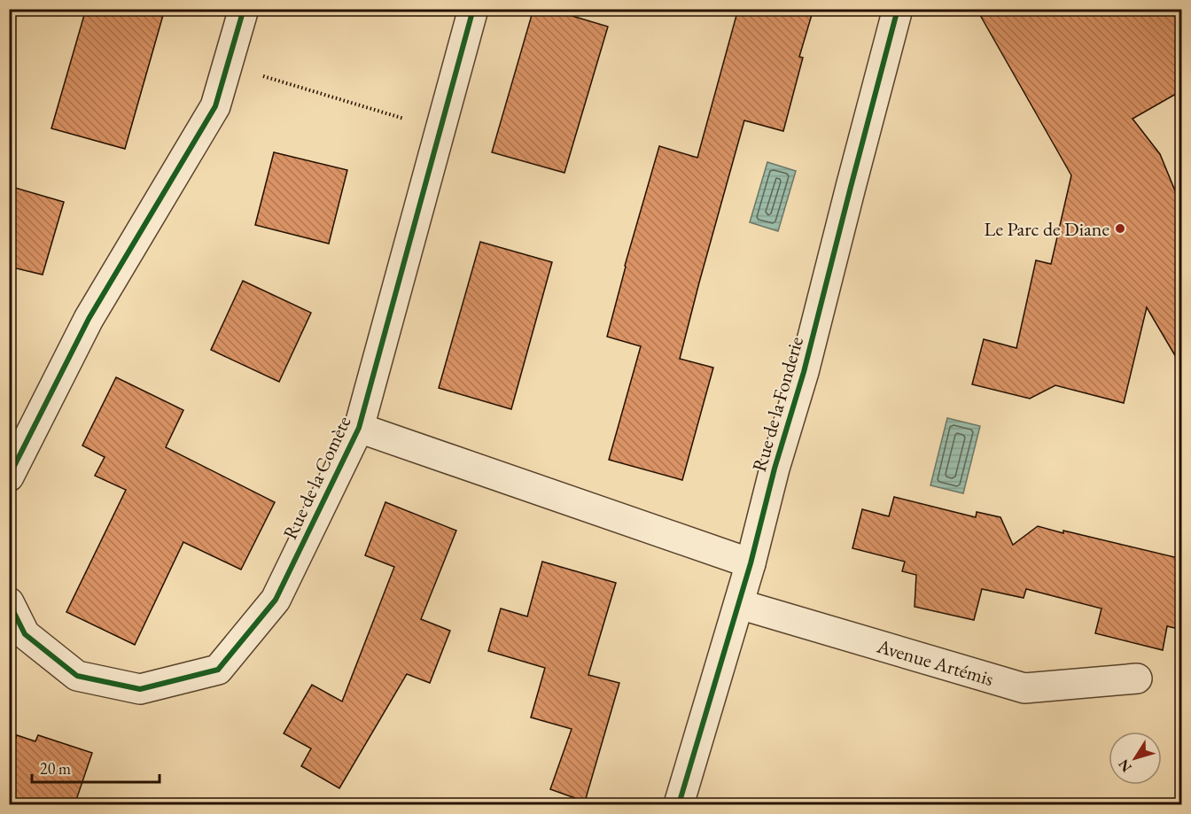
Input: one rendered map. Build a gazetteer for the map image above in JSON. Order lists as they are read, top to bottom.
{
  "streets": {
    "street": ["Rue de la Fonderie", "Rue de la Comète", "Avenue Artémis"]
  },
  "crossings": [
    ["Rue de la Fonderie", "Rue de la Comète"],
    ["Rue de la Fonderie", "Avenue Artémis"]
  ],
  "places": ["Le Parc de Diane"],
  "scale_bar": "20 m",
  "north": "bottom left"
}
